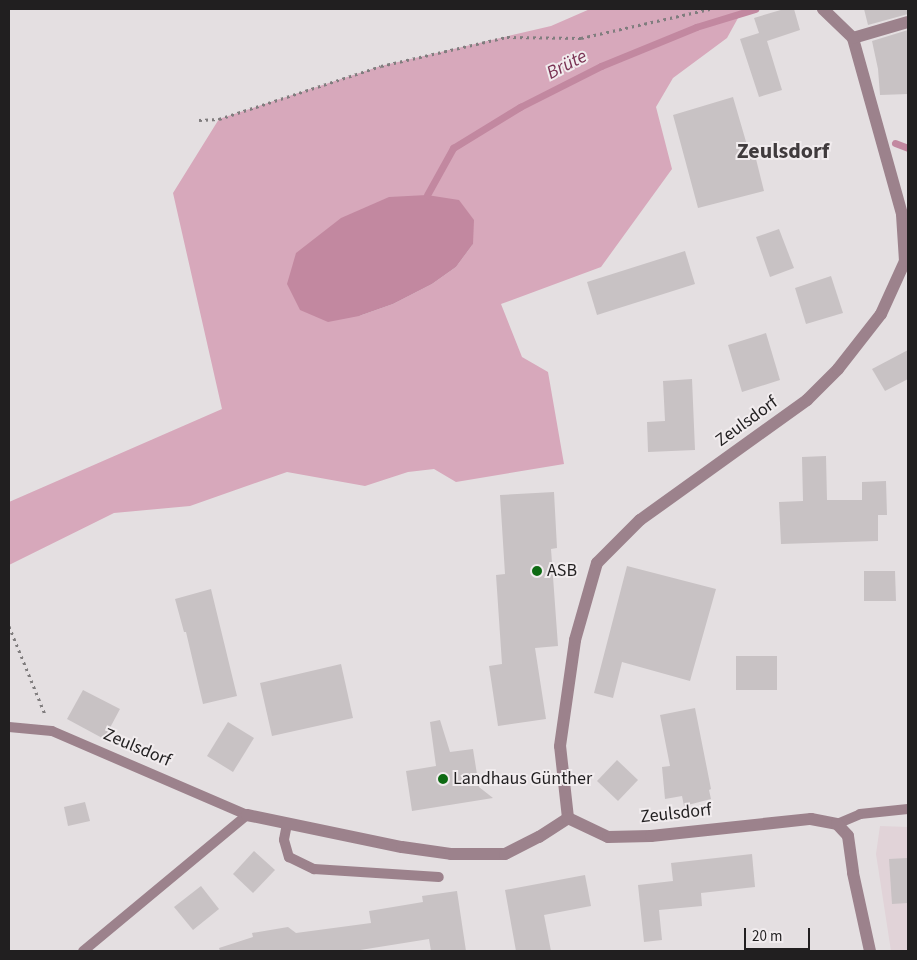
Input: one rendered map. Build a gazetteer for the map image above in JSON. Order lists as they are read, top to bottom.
{
  "streets": {
    "street": ["Zeulsdorf"]
  },
  "districts": ["Zeulsdorf"],
  "water": ["Brüte"],
  "places": ["ASB", "Landhaus Günther"],
  "scale_bar": "20 m"
}
